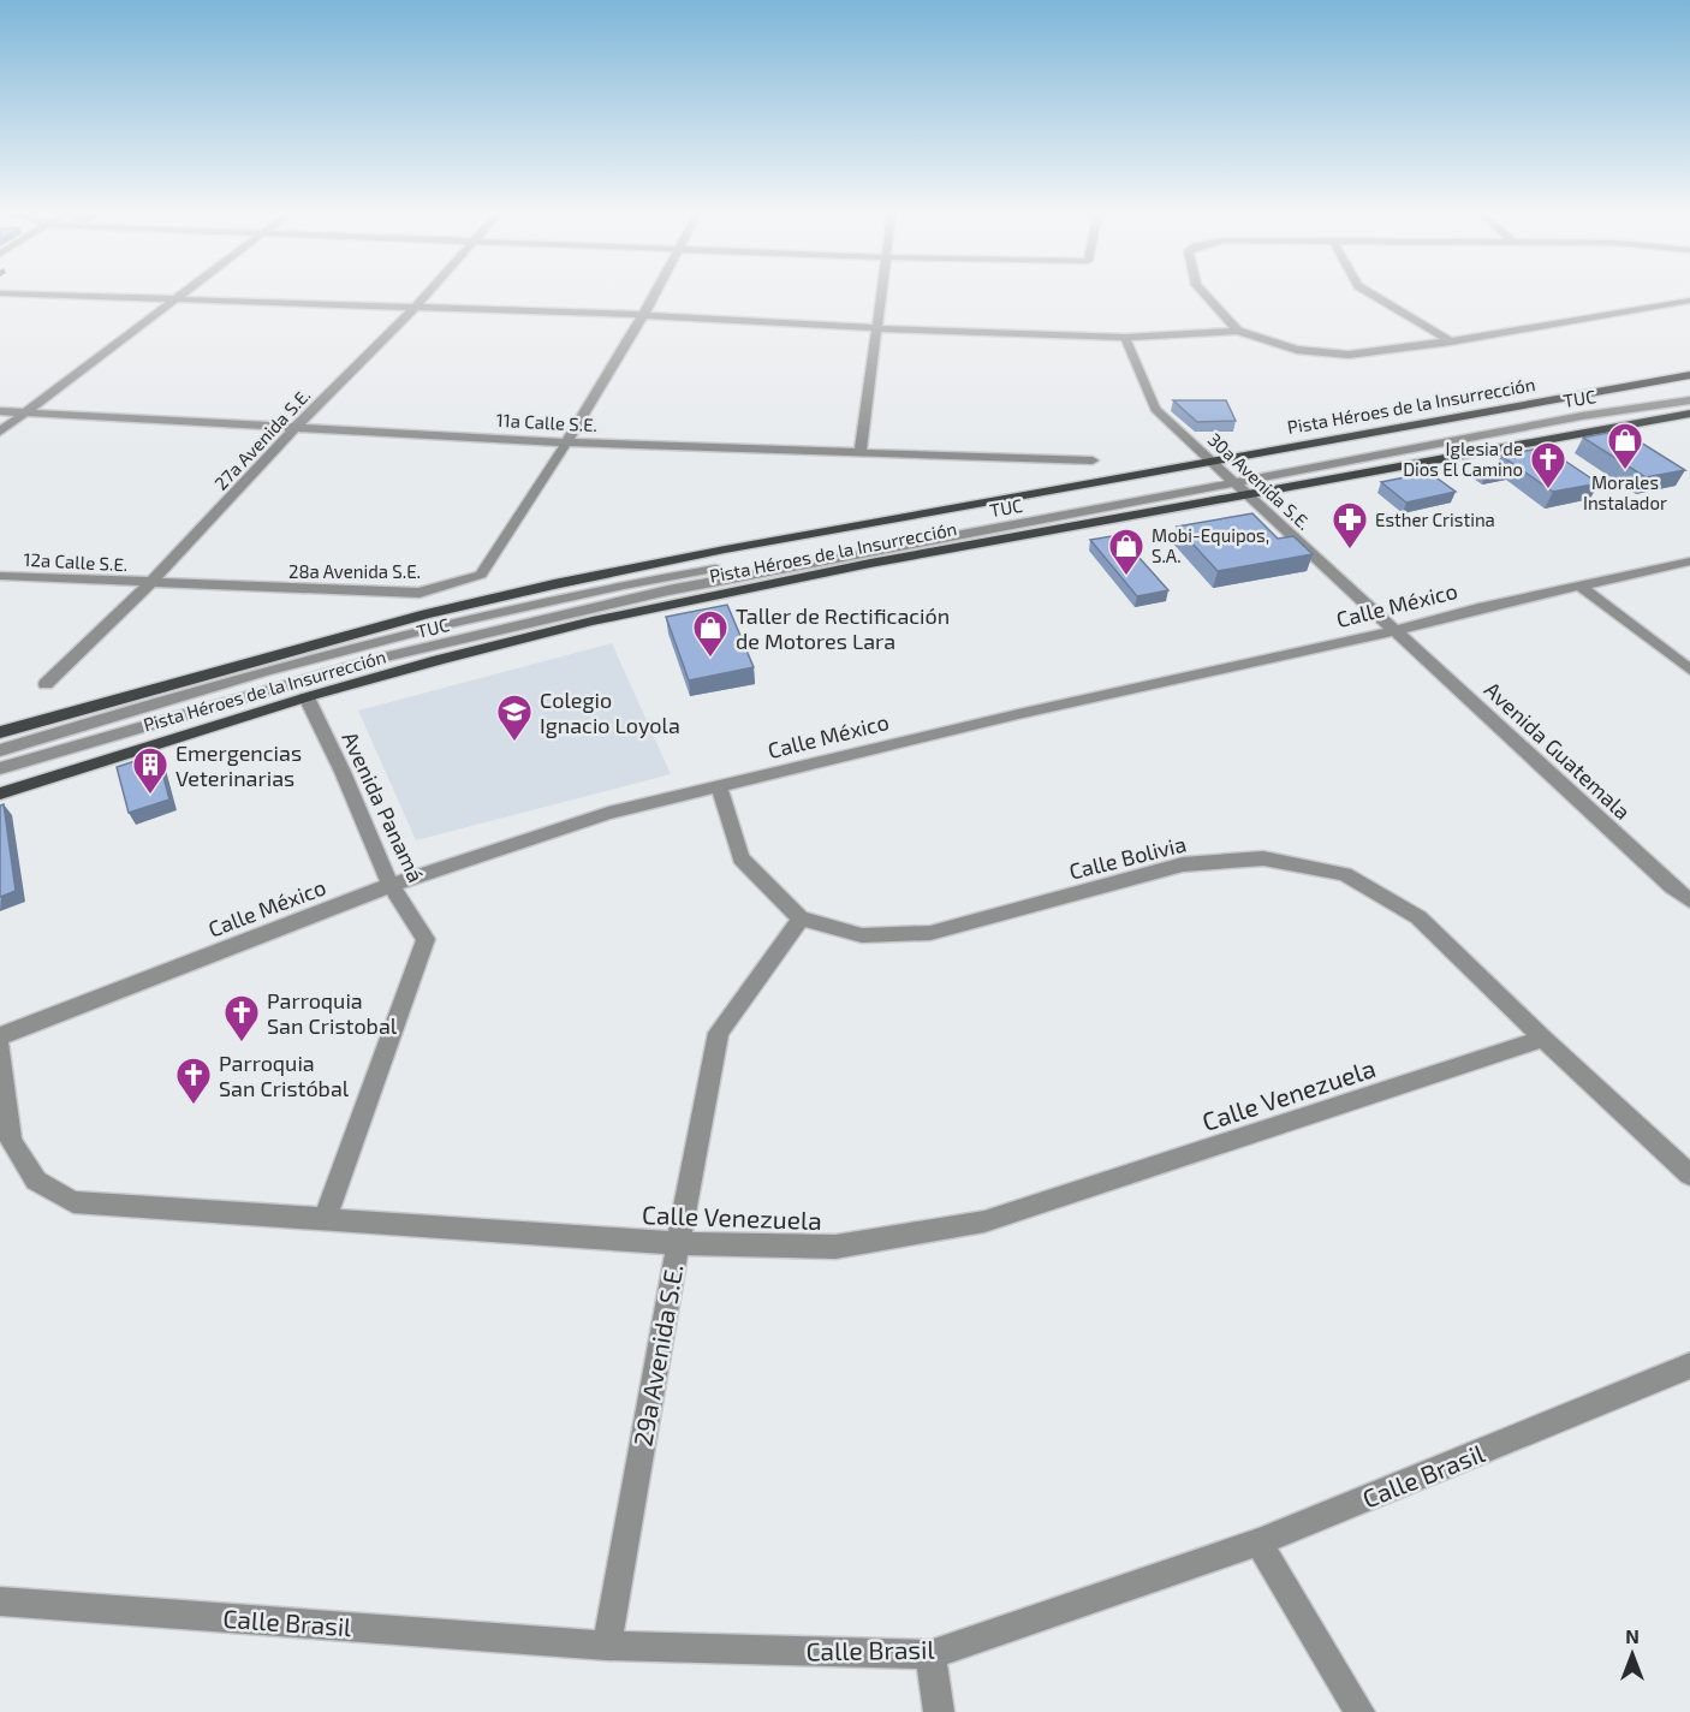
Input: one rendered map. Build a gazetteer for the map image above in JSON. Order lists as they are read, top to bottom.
{
  "streets": {
    "main road": ["Pista Héroes de la Insurrección"],
    "street": [
      "TUC",
      "11a Calle S.E.",
      "27a Avenida S.E.",
      "30a Avenida S.E.",
      "12a Calle S.E.",
      "28a Avenida S.E.",
      "Calle México",
      "Avenida Guatemala",
      "Avenida Panamá",
      "Calle Bolivia",
      "Calle Venezuela",
      "29a Avenida S.E.",
      "Calle Brasil"
    ]
  },
  "crossings": [
    ["TUC", "Pista Héroes de la Insurrección"],
    ["TUC", "30a Avenida S.E."],
    ["Pista Héroes de la Insurrección", "30a Avenida S.E."],
    ["Pista Héroes de la Insurrección", "Avenida Panamá"],
    ["11a Calle S.E.", "27a Avenida S.E."],
    ["11a Calle S.E.", "28a Avenida S.E."],
    ["27a Avenida S.E.", "12a Calle S.E."],
    ["27a Avenida S.E.", "28a Avenida S.E."],
    ["30a Avenida S.E.", "Calle México"],
    ["30a Avenida S.E.", "Avenida Guatemala"],
    ["12a Calle S.E.", "28a Avenida S.E."],
    ["Calle México", "Avenida Guatemala"],
    ["Calle México", "Avenida Panamá"],
    ["Calle México", "Calle Bolivia"],
    ["Avenida Panamá", "Calle Venezuela"],
    ["Calle Bolivia", "Calle Venezuela"],
    ["Calle Bolivia", "29a Avenida S.E."],
    ["Calle Venezuela", "29a Avenida S.E."],
    ["29a Avenida S.E.", "Calle Brasil"]
  ],
  "places": {
    "shop": ["Morales Instalador", "Mobi-Equipos, S.A.", "Taller de Rectificación de Motores Lara"],
    "church": ["Iglesia de Dios El Camino", "Parroquia San Cristobal", "Parroquia San Cristóbal"],
    "pharmacy": ["Esther Cristina"],
    "school or university": ["Colegio Ignacio Loyola"],
    "building": ["Emergencias Veterinarias"]
  },
  "north": "top"
}
